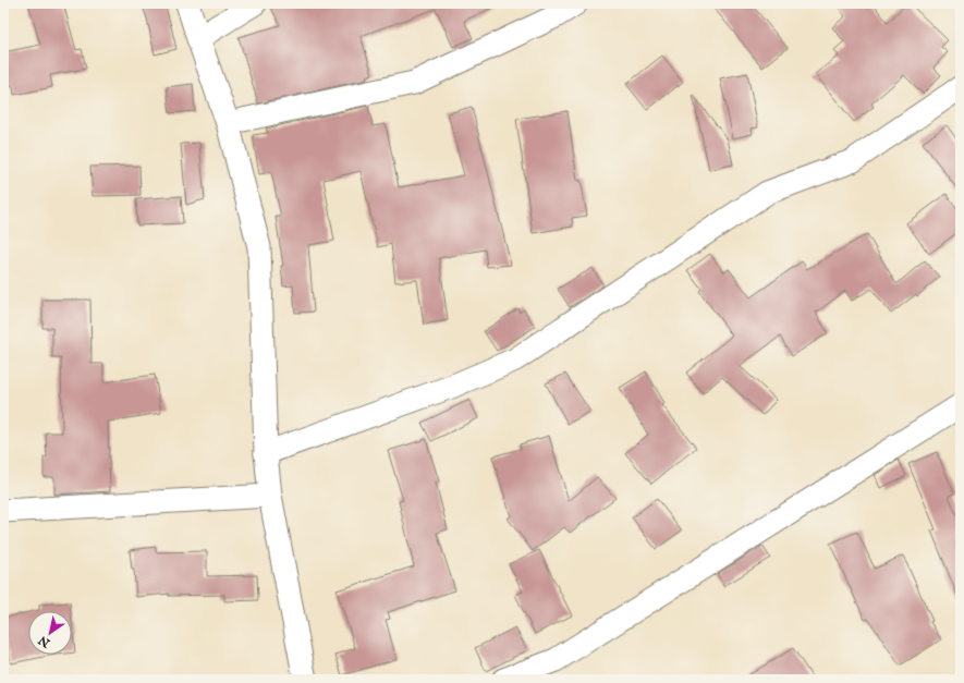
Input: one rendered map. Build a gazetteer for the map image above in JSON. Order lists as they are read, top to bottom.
{
  "north": "bottom left"
}
